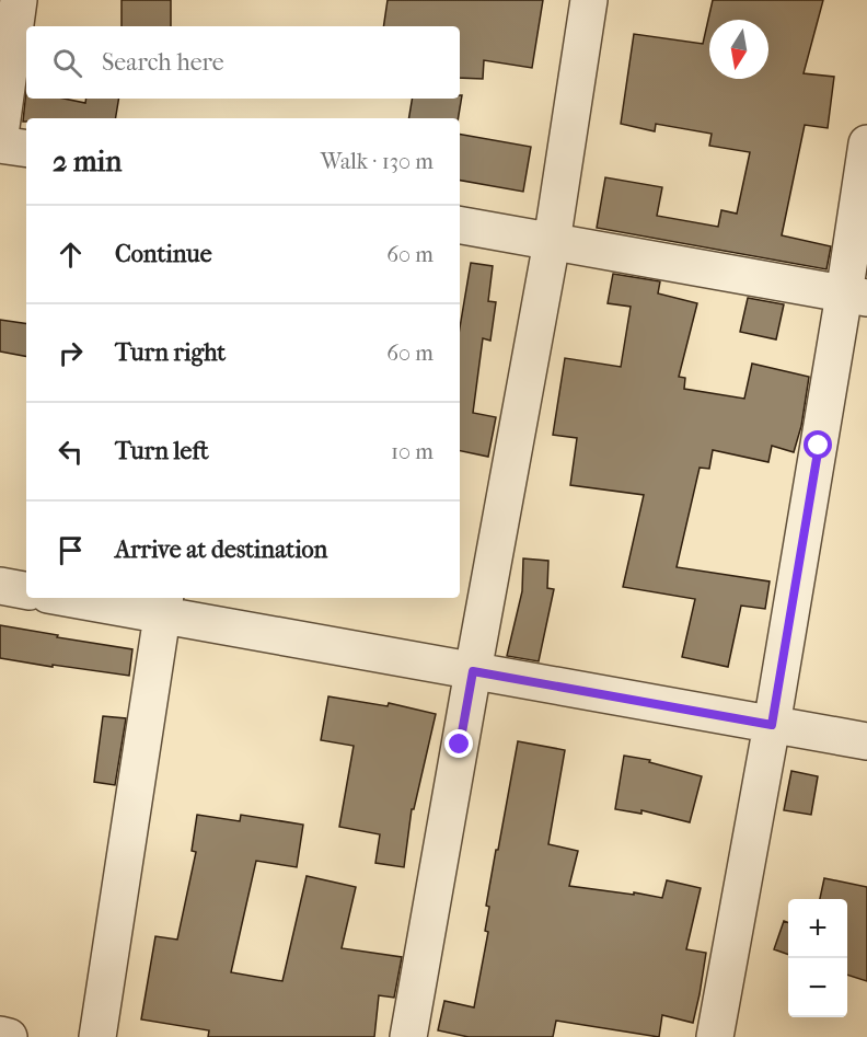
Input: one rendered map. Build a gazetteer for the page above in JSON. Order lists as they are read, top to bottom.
{
  "north": "bottom",
  "page": {
    "search": "Search here",
    "heading": ["2 min", "Walk · 130 m"],
    "list": [
      ["Continue", "60 m"],
      ["Turn right", "60 m"],
      ["Turn left", "10 m"],
      "Arrive at destination"
    ],
    "map_buttons": ["+", "−"]
  }
}
